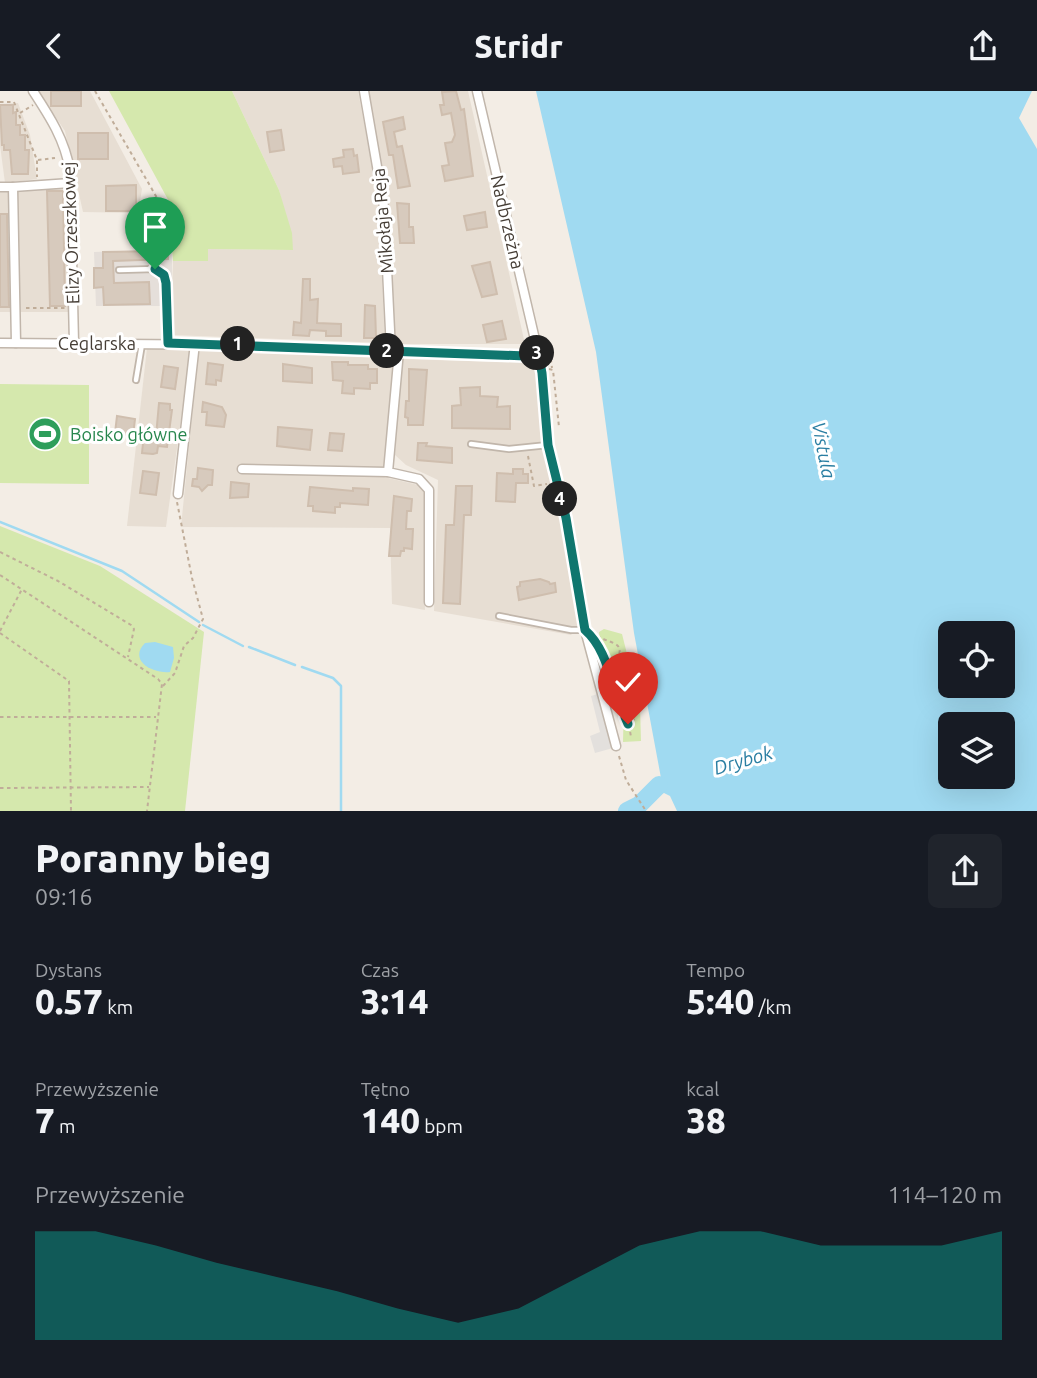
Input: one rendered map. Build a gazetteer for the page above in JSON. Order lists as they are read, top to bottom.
{
  "streets": {
    "street": [
      "Mikołaja Reja",
      "Nadbrzeżna",
      "Elizy Orzeszkowej",
      "Ceglarska"
    ]
  },
  "crossings": [
    ["Mikołaja Reja", "Ceglarska"],
    ["Nadbrzeżna", "Ceglarska"],
    ["Elizy Orzeszkowej", "Ceglarska"]
  ],
  "water": ["Vistula", "Drybok"],
  "places": {
    "sports": ["Boisko główne"]
  },
  "page": {
    "header": "Stridr",
    "pins": [
      "1",
      "2",
      "3",
      "4"
    ],
    "heading": ["Poranny bieg", "09:16"],
    "stats": [
      ["Dystans", "0.57 km"],
      ["Czas", "3:14"],
      ["Tempo", "5:40 /km"],
      ["Przewyższenie", "7 m"],
      ["Tętno", "140 bpm"],
      ["kcal", "38"]
    ],
    "chart": ["Przewyższenie", "114–120 m"]
  }
}
